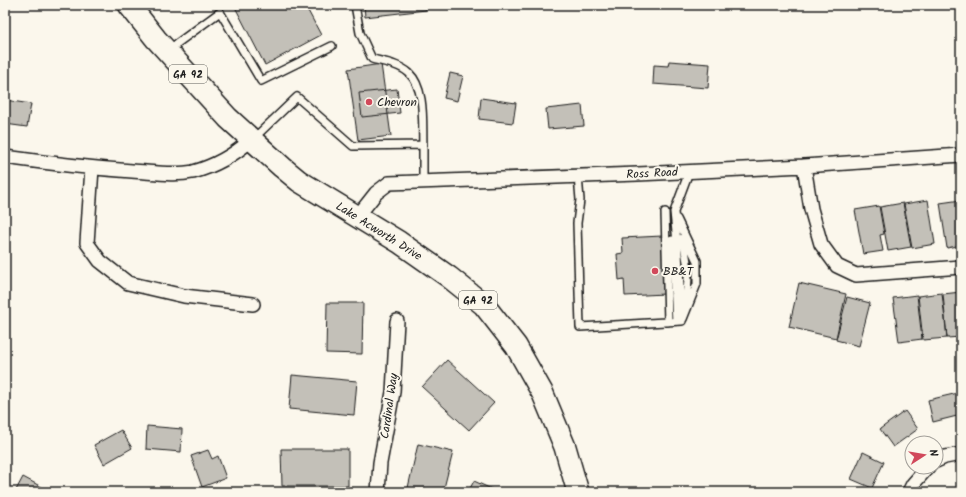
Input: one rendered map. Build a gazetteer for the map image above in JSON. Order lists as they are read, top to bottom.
{
  "streets": {
    "main road": ["GA 92", "Lake Acworth Drive"],
    "street": ["Ross Road", "Cardinal Way"]
  },
  "crossings": [
    ["Ross Road", "Lake Acworth Drive"]
  ],
  "places": ["Chevron", "BB&T"],
  "north": "right"
}
